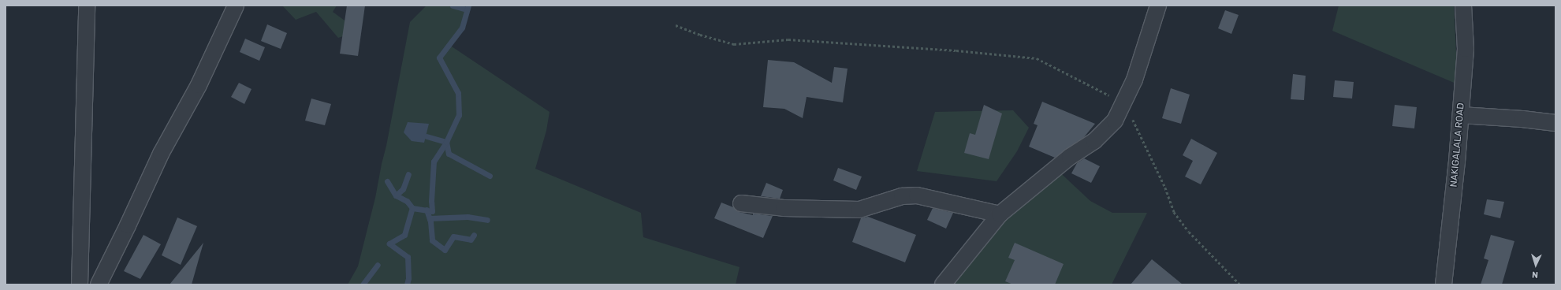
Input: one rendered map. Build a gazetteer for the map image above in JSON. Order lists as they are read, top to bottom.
{
  "streets": {
    "street": ["NAKIGALALA ROAD"]
  },
  "north": "bottom"
}
